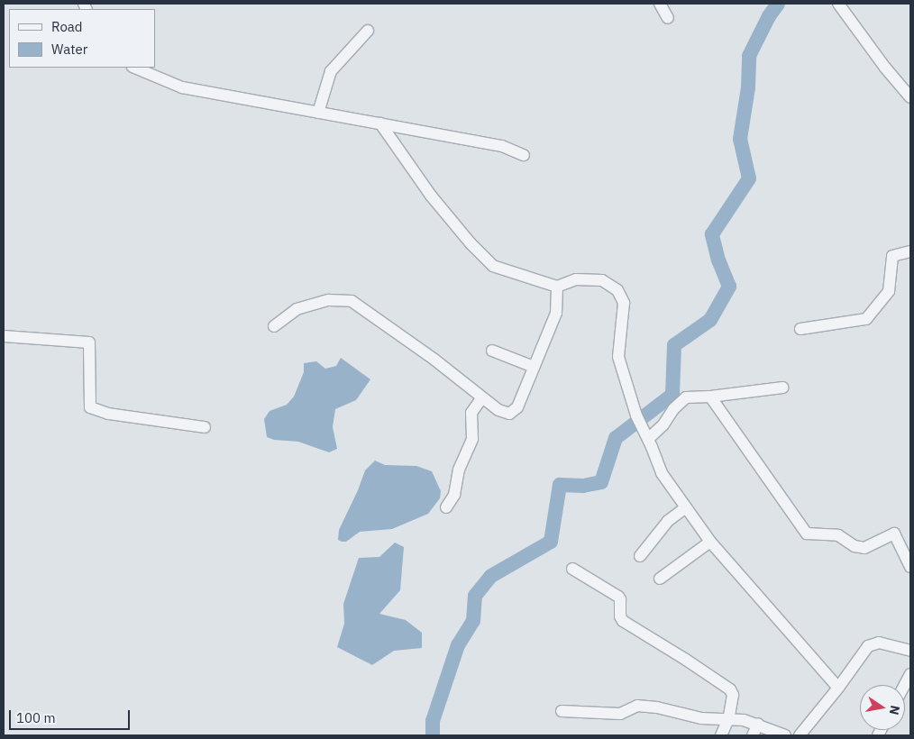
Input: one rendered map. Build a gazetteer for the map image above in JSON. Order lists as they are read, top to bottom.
{
  "legend": ["Road", "Water"],
  "scale_bar": "100 m",
  "north": "right"
}
